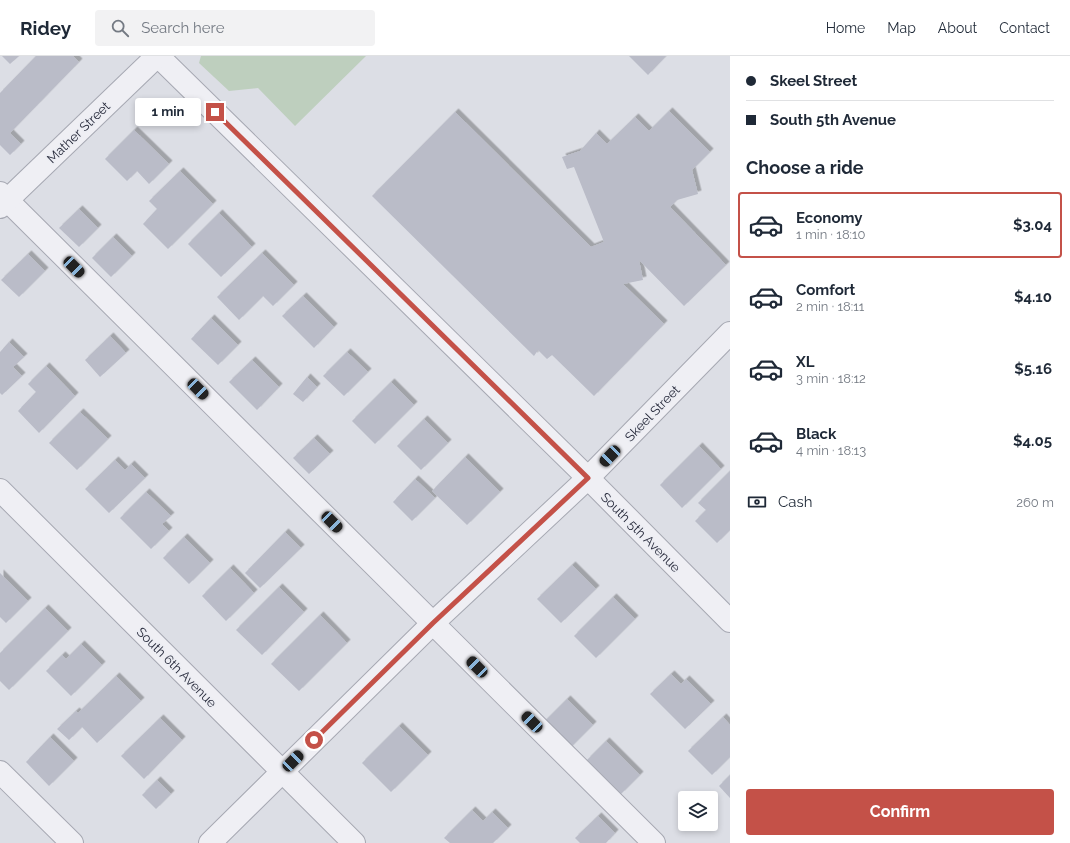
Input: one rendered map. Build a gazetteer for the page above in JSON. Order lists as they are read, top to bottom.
{
  "streets": {
    "street": [
      "Mather Street",
      "Skeel Street",
      "South 5th Avenue",
      "South 6th Avenue"
    ]
  },
  "crossings": [
    ["Mather Street", "South 5th Avenue"],
    ["Skeel Street", "South 5th Avenue"],
    ["Skeel Street", "South 6th Avenue"]
  ],
  "page": {
    "header": "Ridey",
    "search": "Search here",
    "nav": [
      "Home",
      "Map",
      "About",
      "Contact"
    ],
    "banner": ["Skeel Street", "South 5th Avenue"],
    "bubble": "1 min",
    "heading": "Choose a ride",
    "list": [
      {
        "name": "Economy",
        "note": "1 min · 18:10",
        "value": "$3.04"
      },
      {
        "name": "Comfort",
        "note": "2 min · 18:11",
        "value": "$4.10"
      },
      {
        "name": "XL",
        "note": "3 min · 18:12",
        "value": "$5.16"
      },
      {
        "name": "Black",
        "note": "4 min · 18:13",
        "value": "$4.05"
      }
    ],
    "pay": ["Cash", "260 m"],
    "buttons": "Confirm"
  }
}
